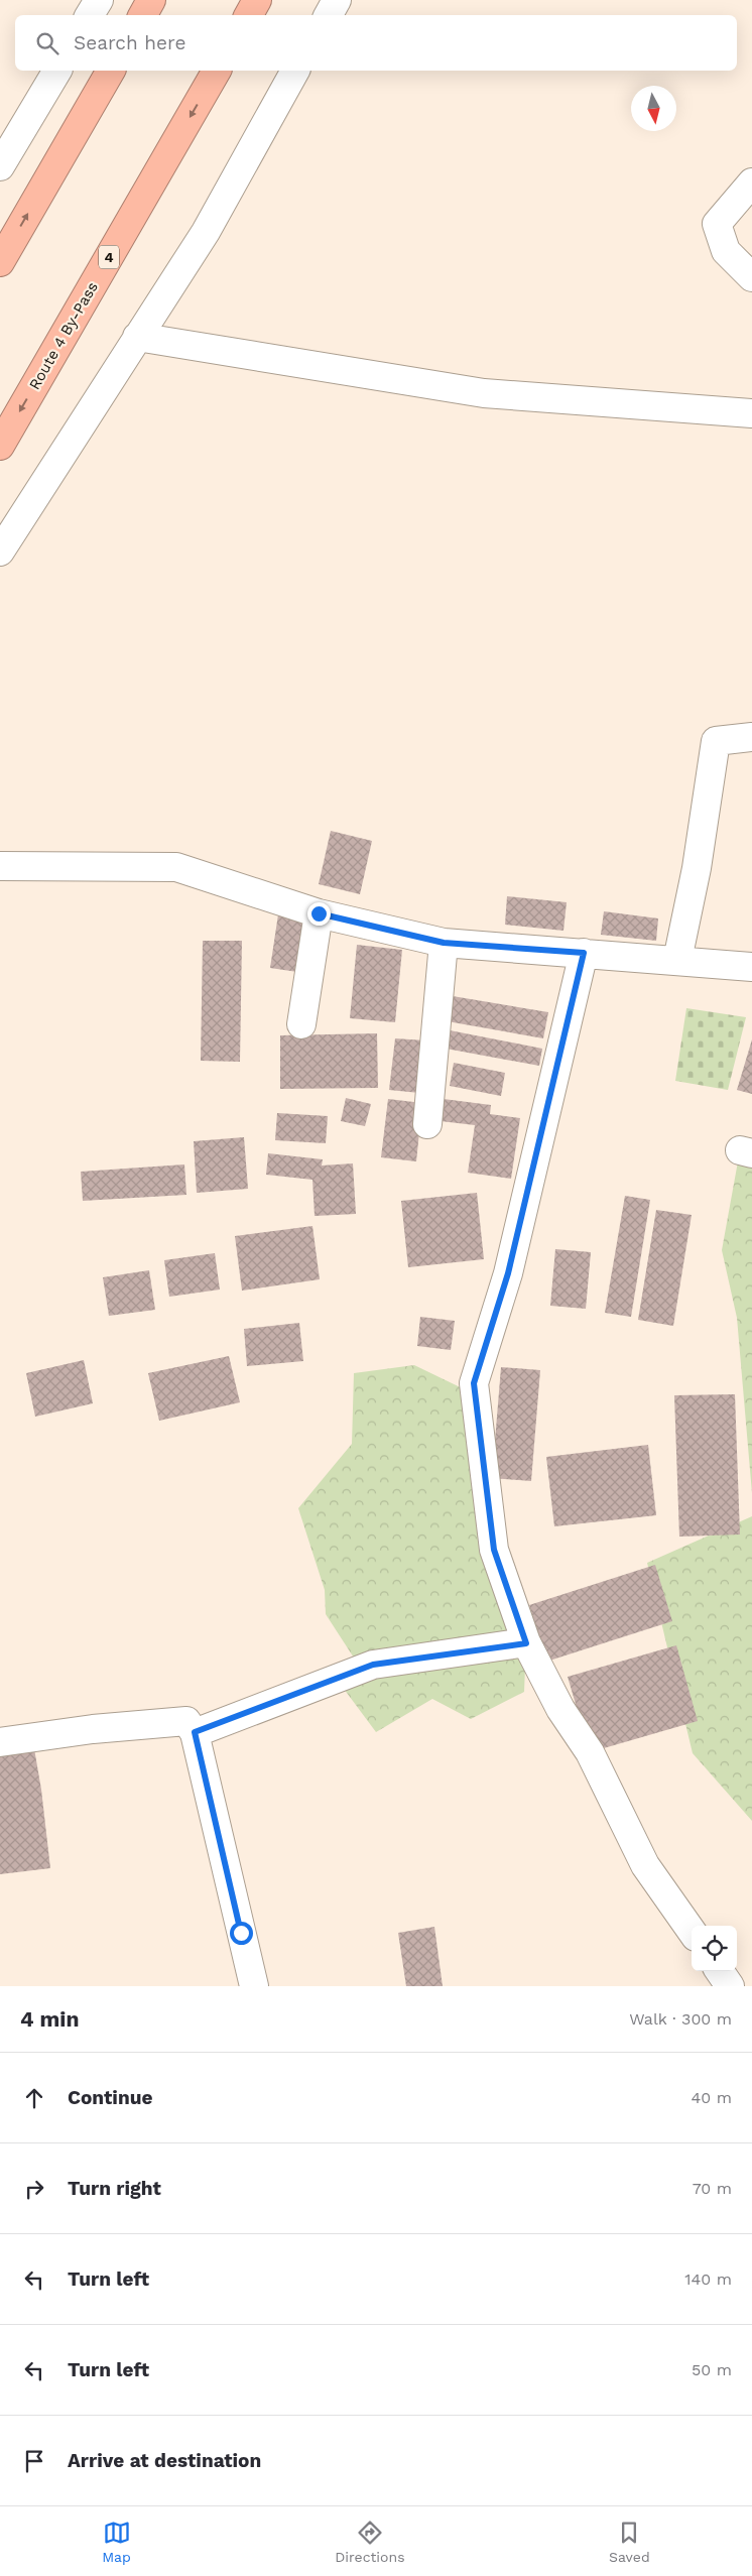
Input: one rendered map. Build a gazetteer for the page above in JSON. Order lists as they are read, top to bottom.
{
  "streets": {
    "highway": ["4", "Route 4 By-Pass"]
  },
  "north": "bottom",
  "page": {
    "search": "Search here",
    "heading": ["4 min", "Walk · 300 m"],
    "list": [
      ["Continue", "40 m"],
      ["Turn right", "70 m"],
      ["Turn left", "140 m"],
      ["Turn left", "50 m"],
      "Arrive at destination"
    ],
    "nav": ["Map", "Directions", "Saved"]
  }
}
